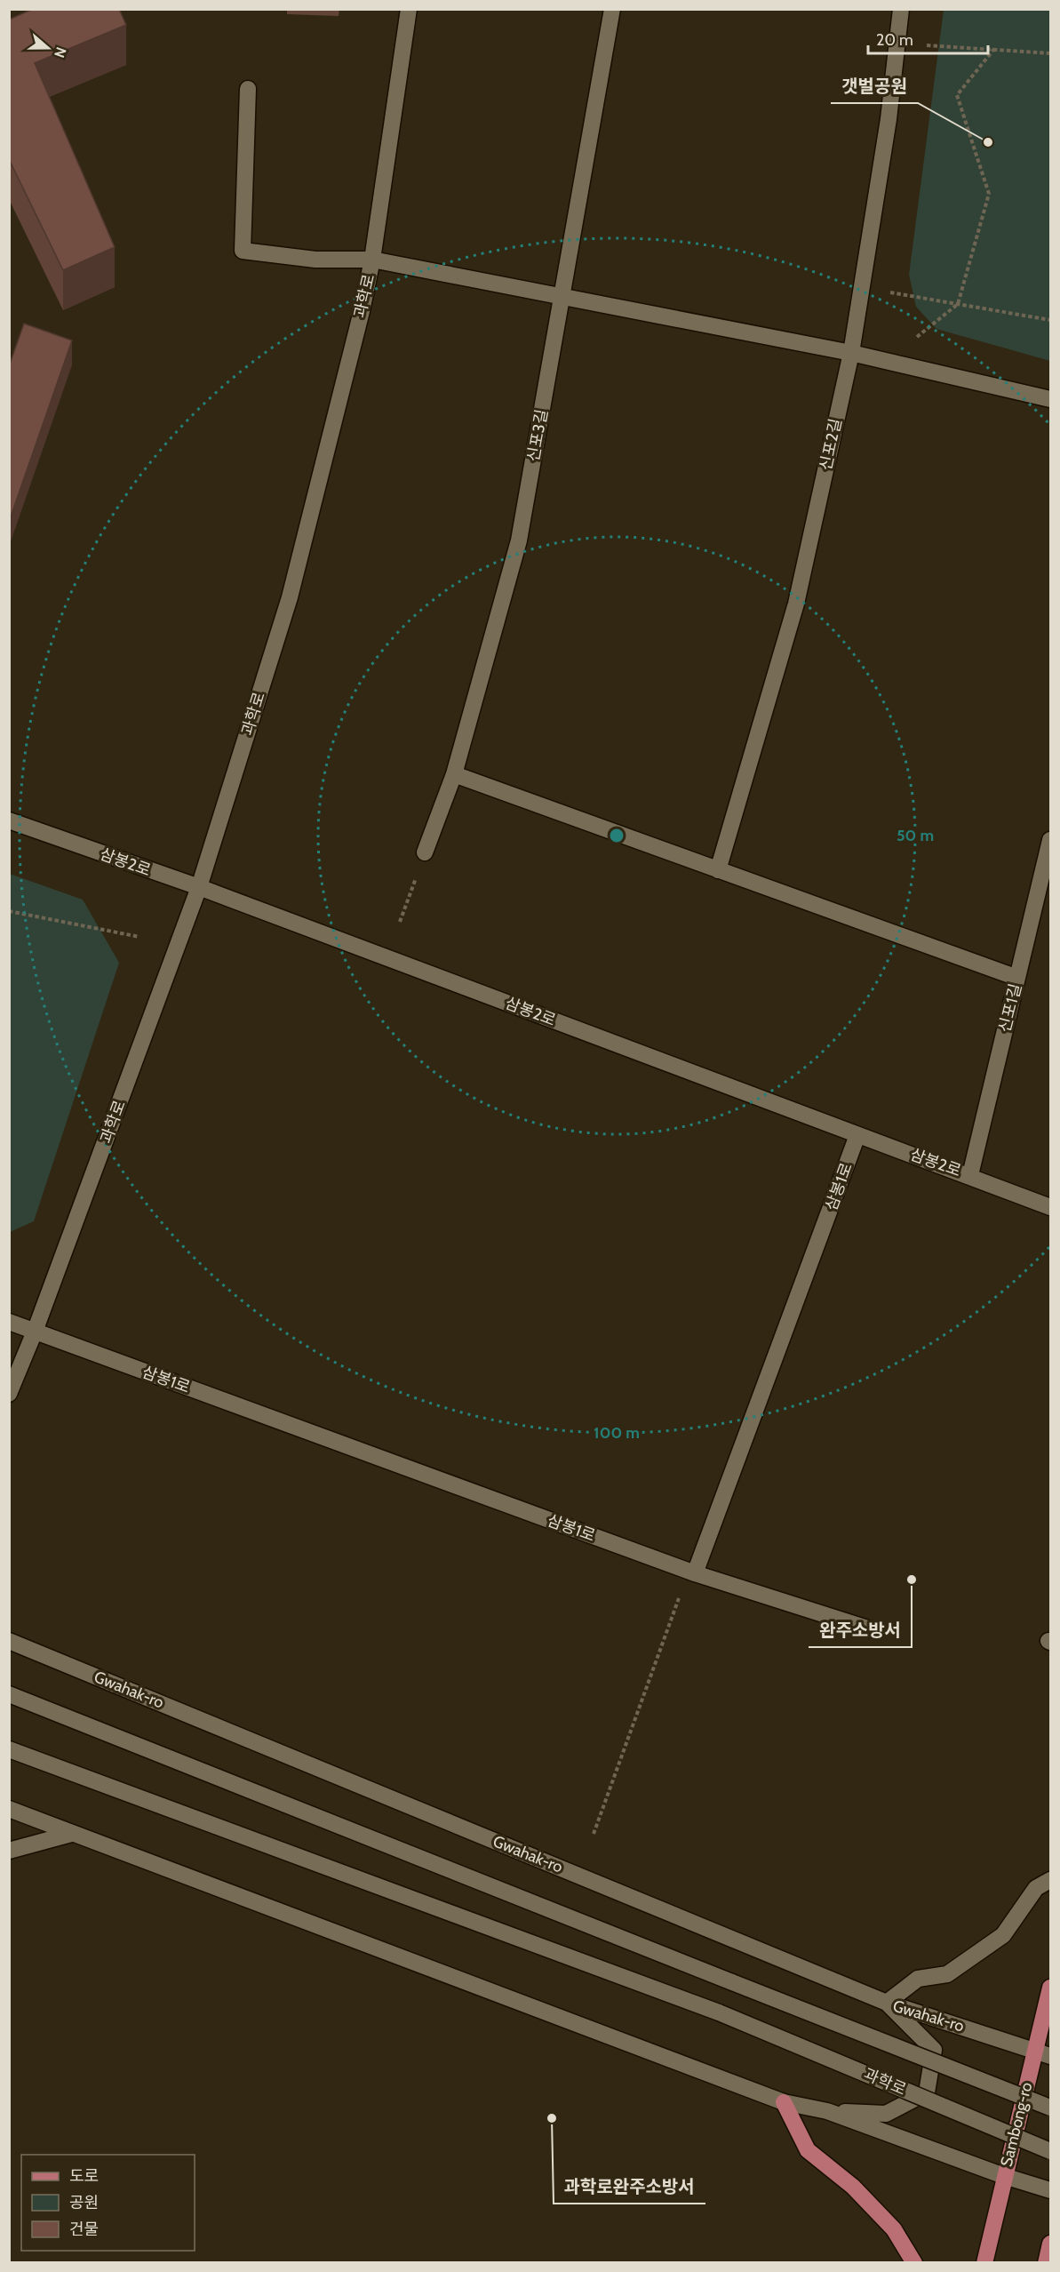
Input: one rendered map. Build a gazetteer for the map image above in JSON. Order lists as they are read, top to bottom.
{
  "streets": {
    "main road": ["Sambong-ro"],
    "street": [
      "과학로",
      "신포3길",
      "신포2길",
      "삼봉2로",
      "신포1길",
      "삼봉1로",
      "Gwahak-ro"
    ]
  },
  "crossings": [
    ["과학로", "삼봉2로"],
    ["과학로", "삼봉1로"],
    ["삼봉2로", "신포1길"],
    ["삼봉2로", "삼봉1로"],
    ["Gwahak-ro", "Sambong-ro"]
  ],
  "places": ["갯벌공원", "완주소방서", "과학로완주소방서"],
  "legend": ["도로", "공원", "건물"],
  "scale_bar": "20 m",
  "north": "right",
  "rings": ["50 m", "100 m"]
}
